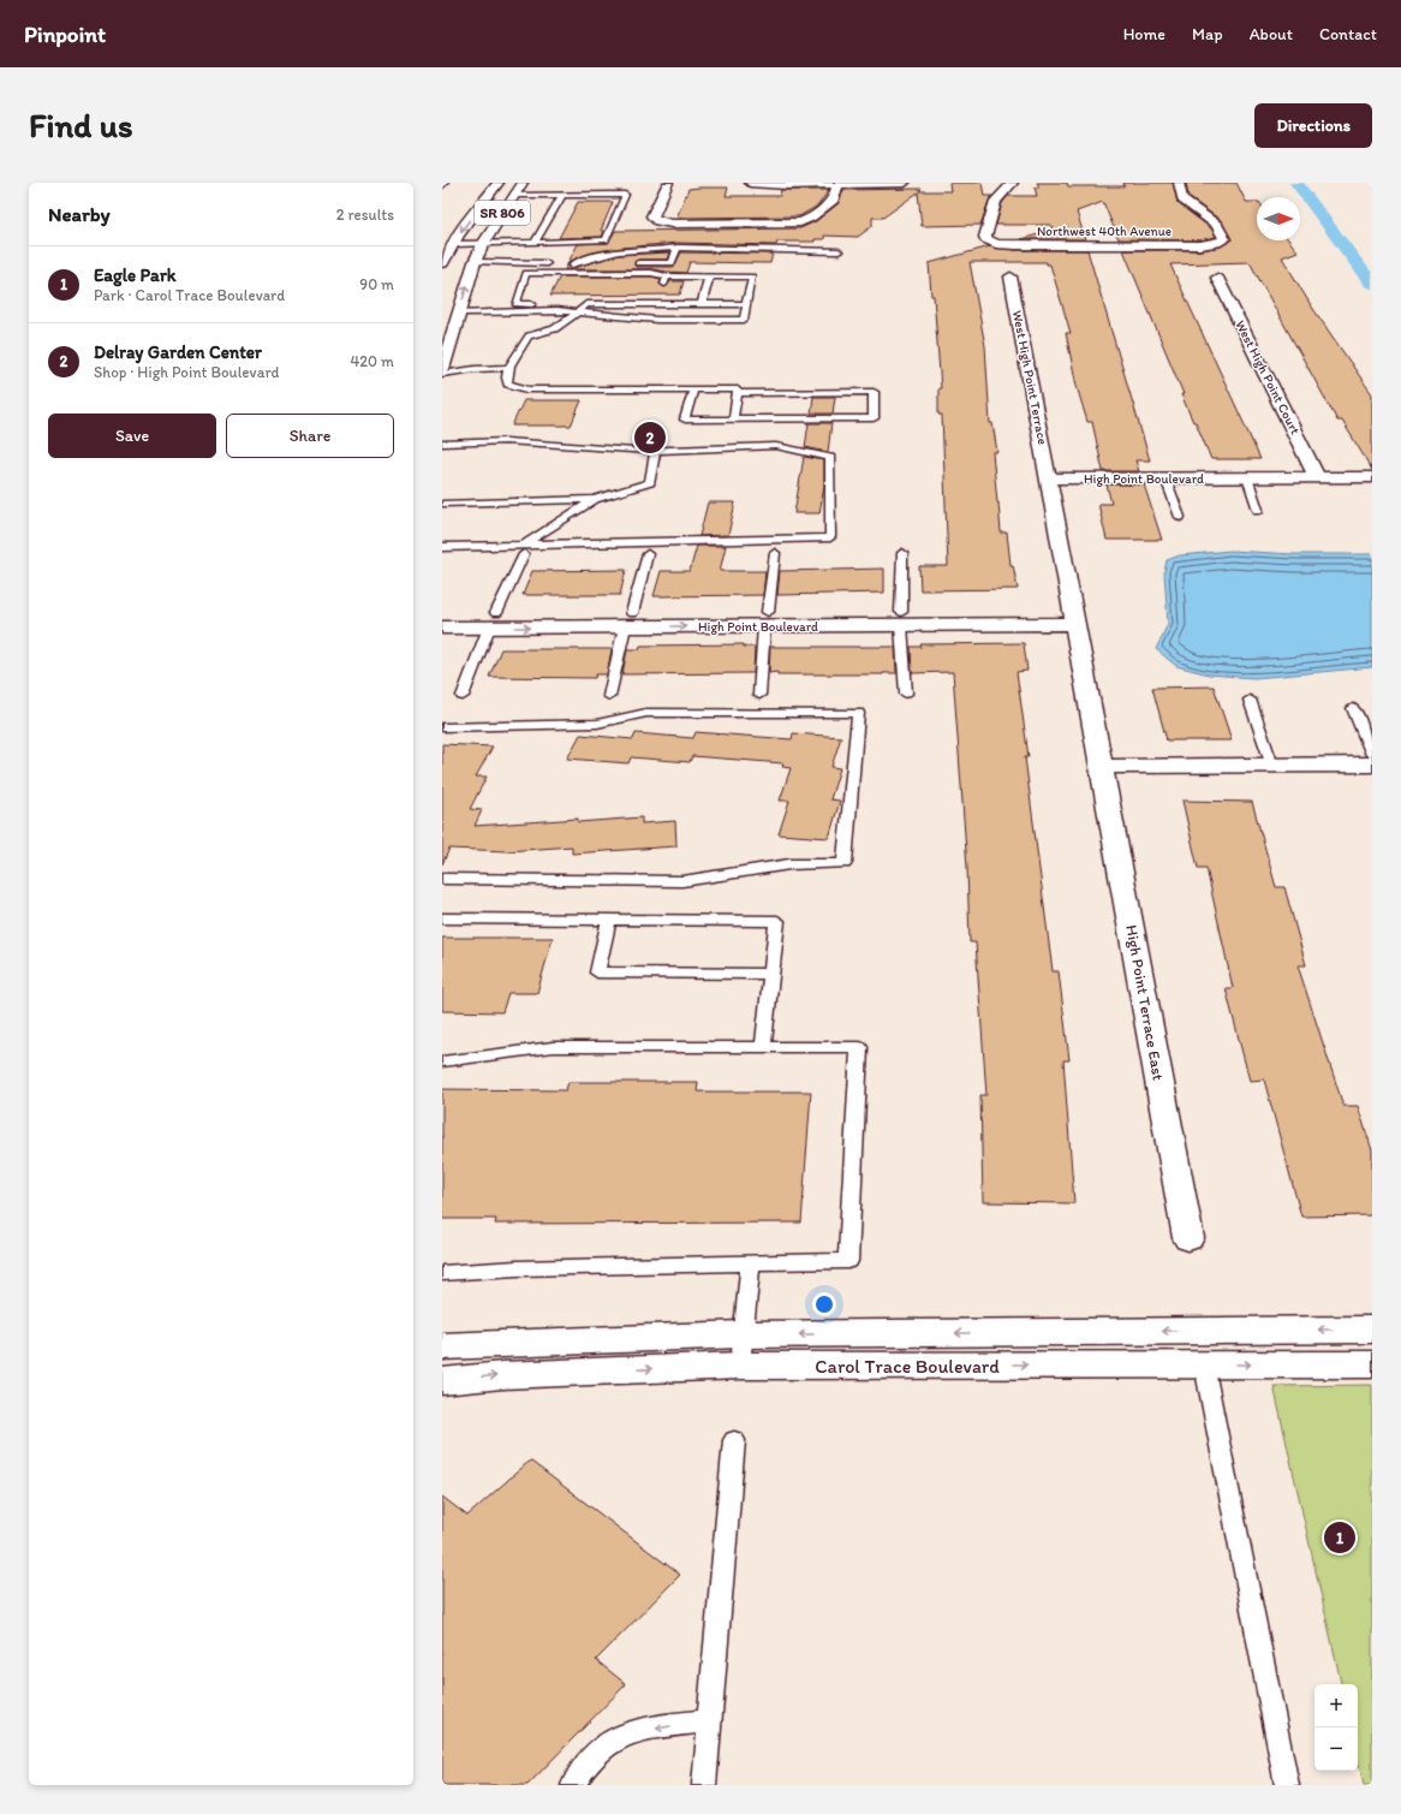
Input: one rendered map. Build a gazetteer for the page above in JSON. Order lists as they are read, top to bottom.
{
  "streets": {
    "street": [
      "SR 806",
      "Northwest 40th Avenue",
      "West High Point Terrace",
      "West High Point Court",
      "High Point Boulevard",
      "High Point Terrace East",
      "Carol Trace Boulevard"
    ]
  },
  "crossings": [
    ["West High Point Terrace", "High Point Boulevard"],
    ["West High Point Court", "High Point Boulevard"]
  ],
  "north": "right",
  "page": {
    "header": "Pinpoint",
    "nav": [
      "Home",
      "Map",
      "About",
      "Contact"
    ],
    "buttons": [
      "Directions",
      ["Save", "Share"]
    ],
    "title": "Find us",
    "heading": ["Nearby", "2 results"],
    "list": [
      {
        "mark": "1",
        "name": "Eagle Park",
        "note": "Park · Carol Trace Boulevard",
        "value": "90 m"
      },
      {
        "mark": "2",
        "name": "Delray Garden Center",
        "note": "Shop · High Point Boulevard",
        "value": "420 m"
      }
    ],
    "pins": ["2", "1"],
    "map_buttons": ["+", "−"]
  }
}
